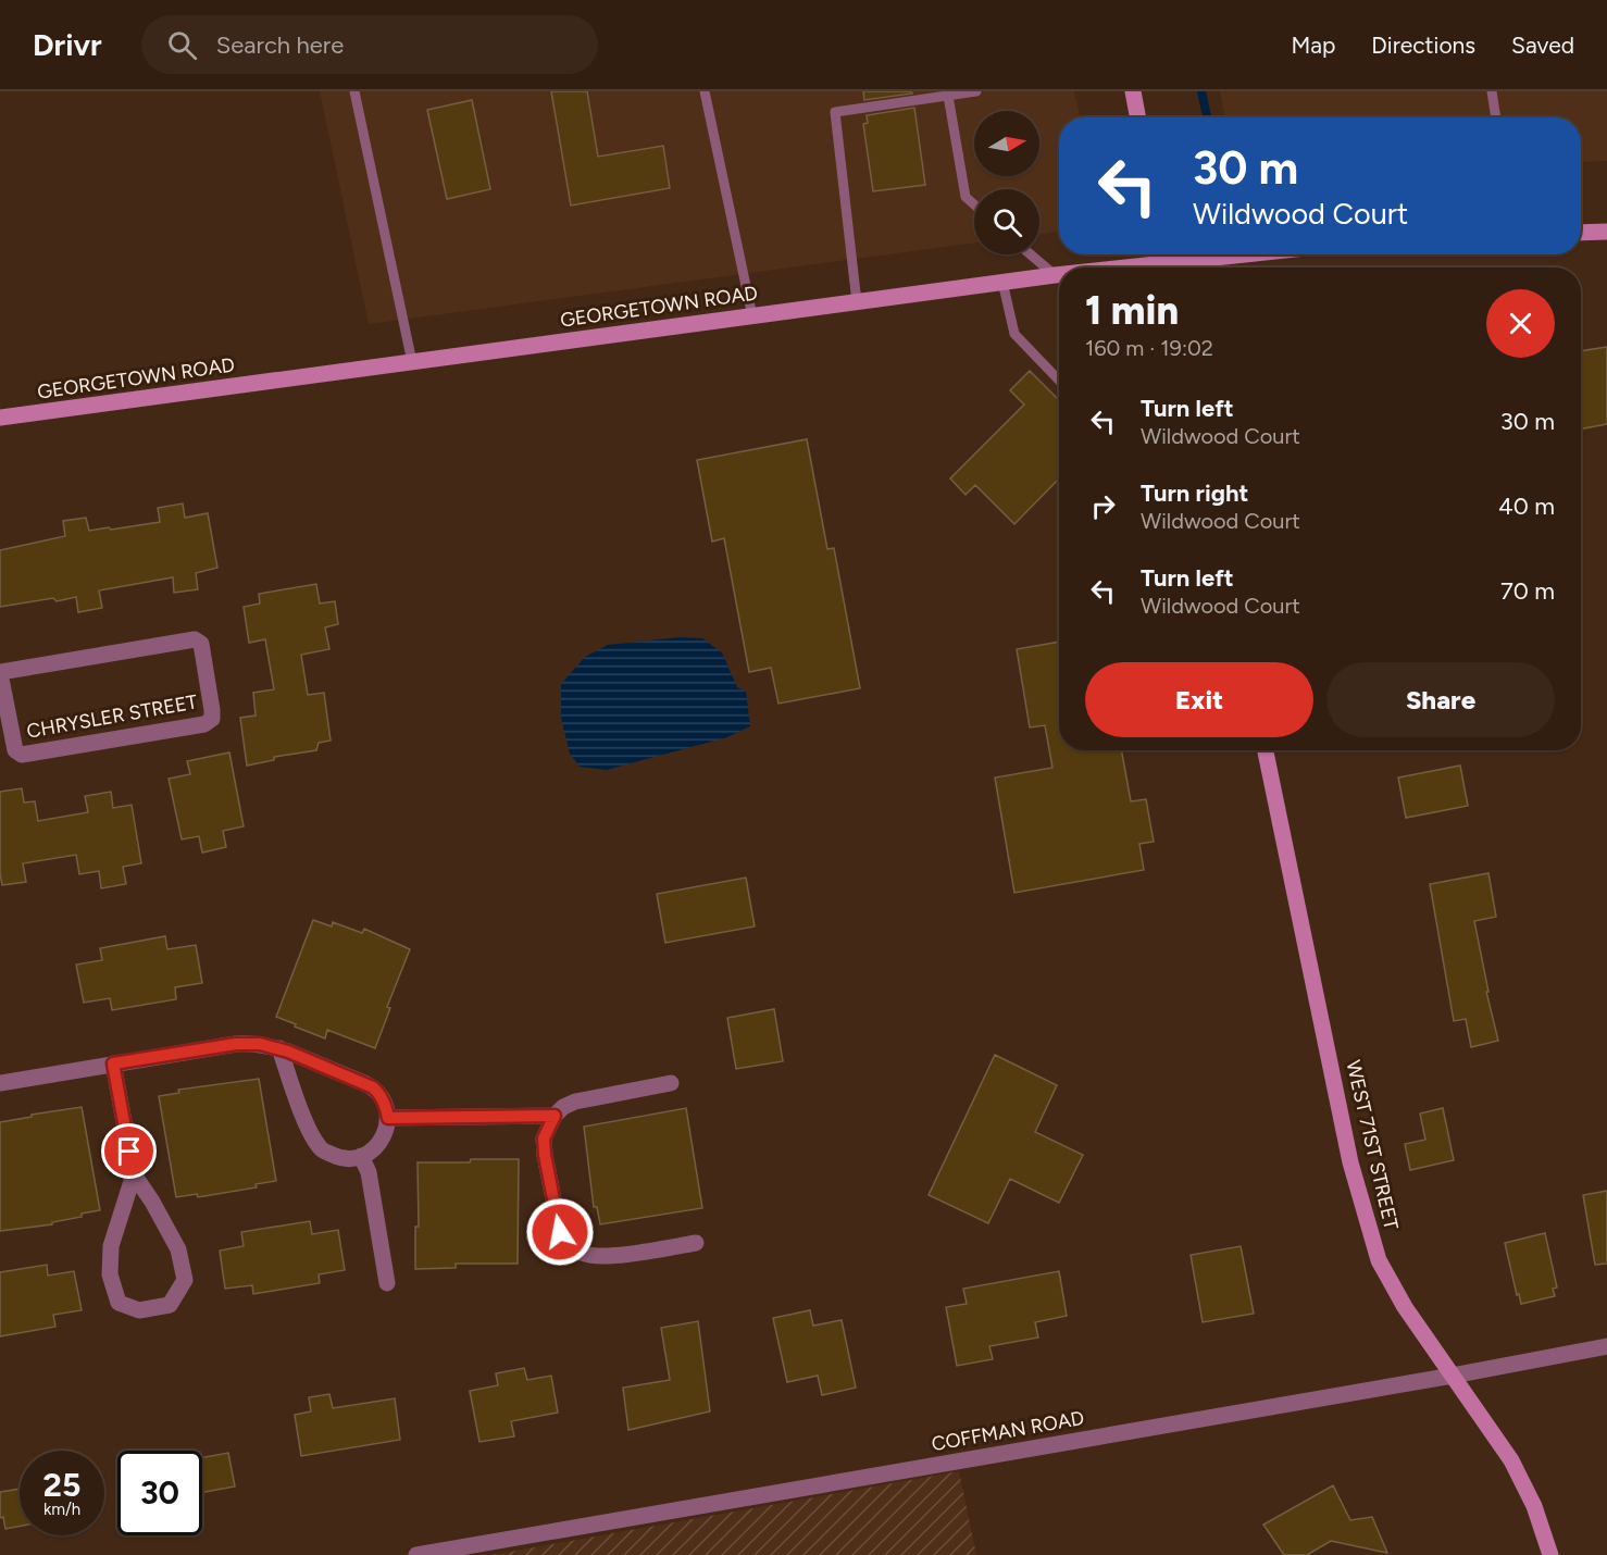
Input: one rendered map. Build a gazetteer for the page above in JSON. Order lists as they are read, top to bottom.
{
  "streets": {
    "main road": ["GEORGETOWN ROAD", "WEST 71ST STREET"],
    "street": ["CHRYSLER STREET", "COFFMAN ROAD"]
  },
  "crossings": [
    ["WEST 71ST STREET", "COFFMAN ROAD"]
  ],
  "north": "right",
  "page": {
    "header": "Drivr",
    "search": "Search here",
    "nav": ["Map", "Directions", "Saved"],
    "turn": ["30 m", "Wildwood Court"],
    "heading": ["1 min", "160 m · 19:02"],
    "list": [
      {
        "name": "Turn left",
        "note": "Wildwood Court",
        "value": "30 m"
      },
      {
        "name": "Turn right",
        "note": "Wildwood Court",
        "value": "40 m"
      },
      {
        "name": "Turn left",
        "note": "Wildwood Court",
        "value": "70 m"
      }
    ],
    "buttons": ["Exit", "Share"],
    "speed": "25 km/h",
    "limit": "30"
  }
}
